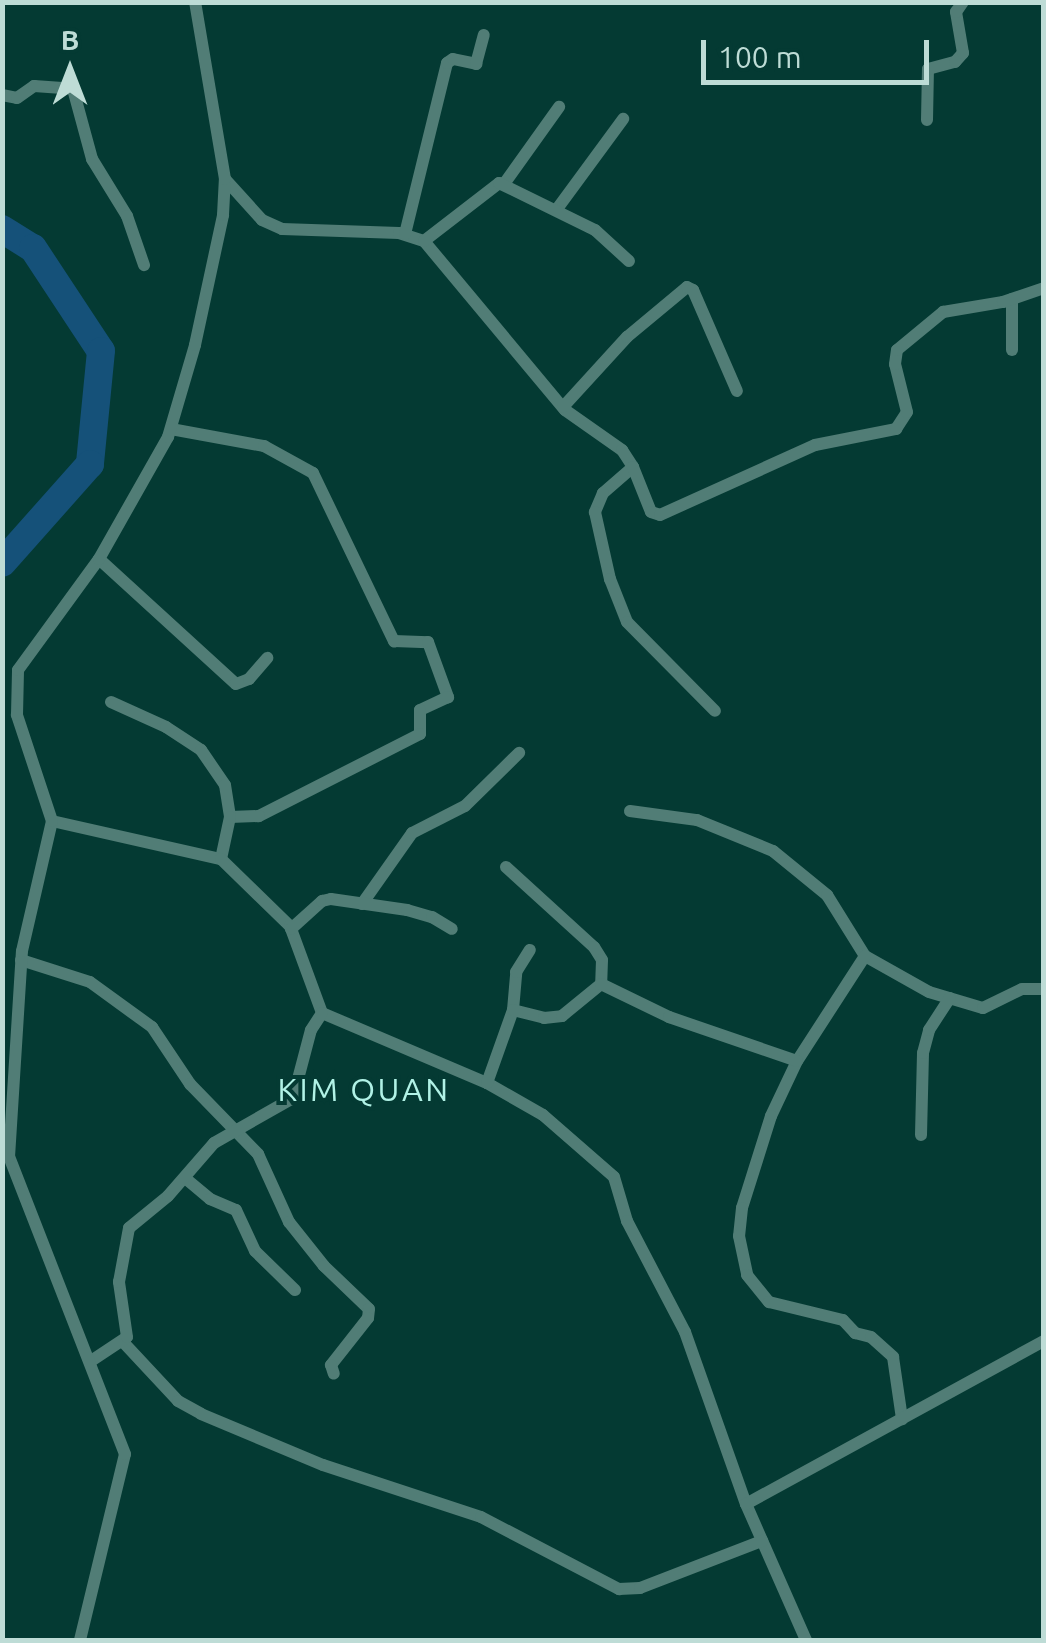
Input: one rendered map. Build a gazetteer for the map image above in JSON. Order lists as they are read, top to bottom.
{
  "districts": ["KIM QUAN"],
  "scale_bar": "100 m",
  "north": "top"
}
